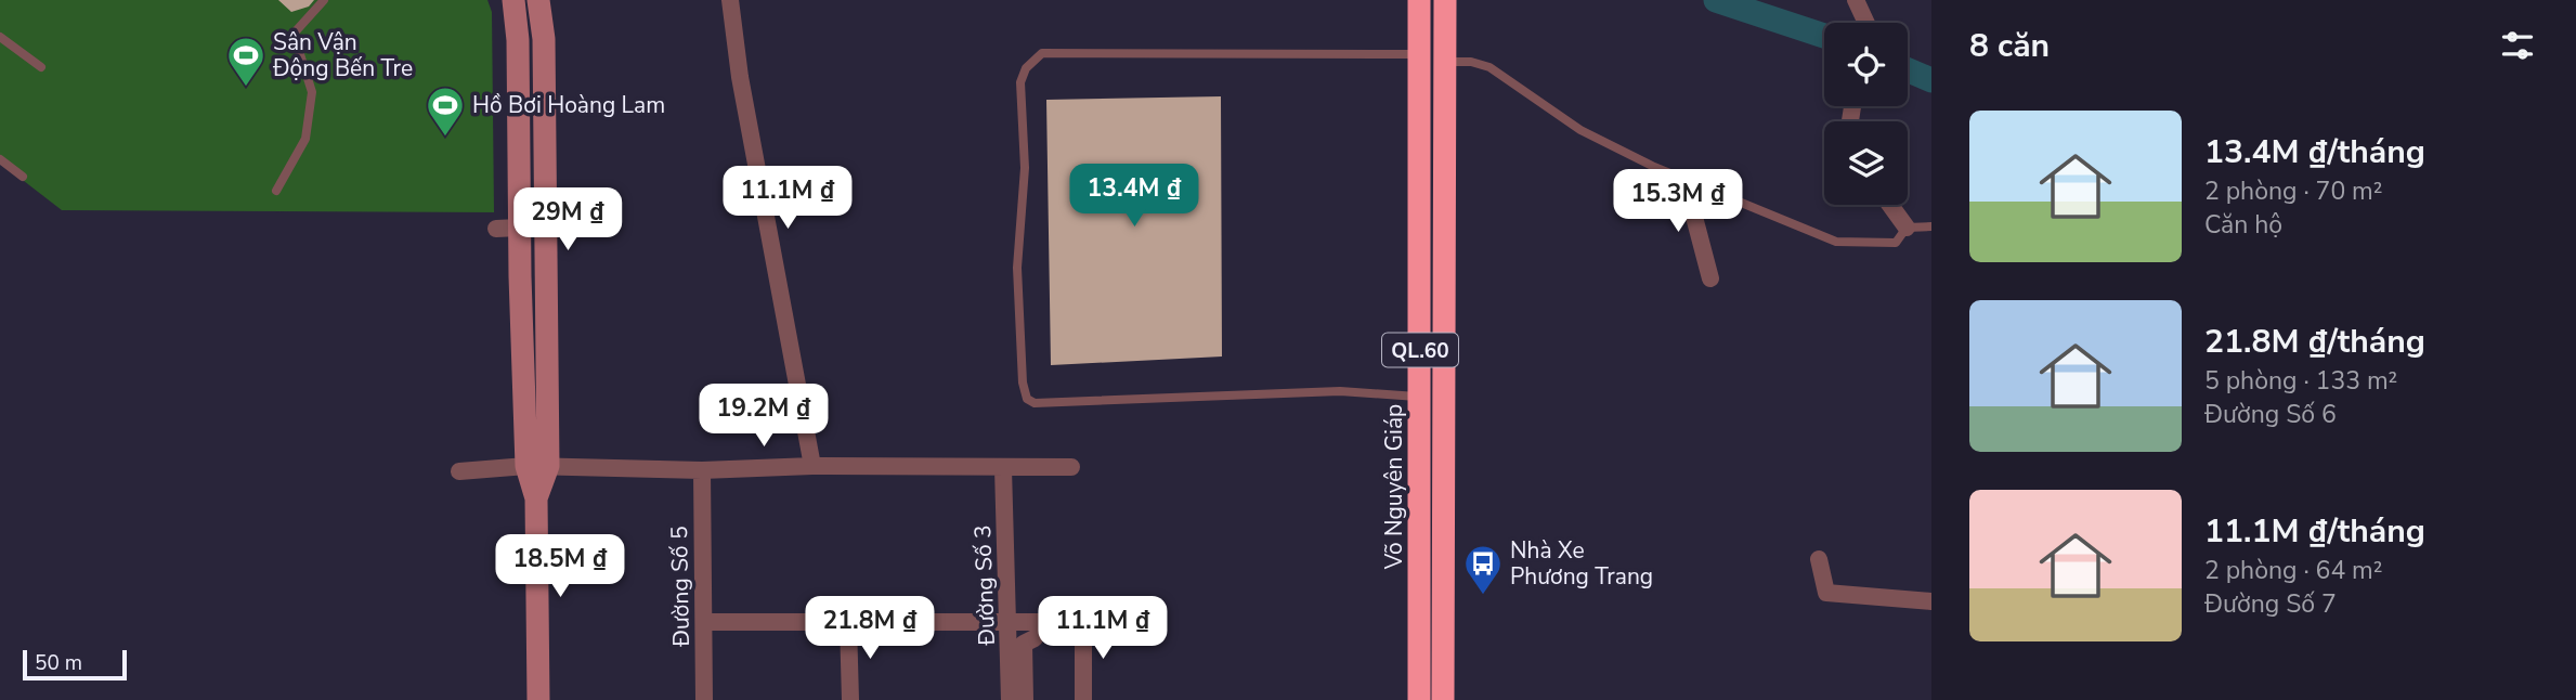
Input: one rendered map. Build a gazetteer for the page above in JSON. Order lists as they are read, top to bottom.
{
  "streets": {
    "highway": ["QL.60", "Võ Nguyên Giáp"],
    "street": ["Đường Số 3", "Đường Số 5"]
  },
  "places": {
    "sports": ["Sân Vận Động Bến Tre", "Hồ Bơi Hoàng Lam"],
    "bus stop": ["Nhà Xe Phương Trang"]
  },
  "scale_bar": "50 m",
  "page": {
    "heading": "8 căn",
    "list": [
      {
        "name": "13.4M ₫/tháng",
        "note": "2 phòng · 70 m² · Căn hộ"
      },
      {
        "name": "21.8M ₫/tháng",
        "note": "5 phòng · 133 m² · Đường Số 6"
      },
      {
        "name": "11.1M ₫/tháng",
        "note": "2 phòng · 64 m² · Đường Số 7"
      }
    ],
    "price": [
      "13.4M ₫",
      "11.1M ₫",
      "15.3M ₫",
      "29M ₫",
      "19.2M ₫",
      "18.5M ₫",
      "21.8M ₫",
      "11.1M ₫"
    ],
    "scale": "50 m"
  }
}
